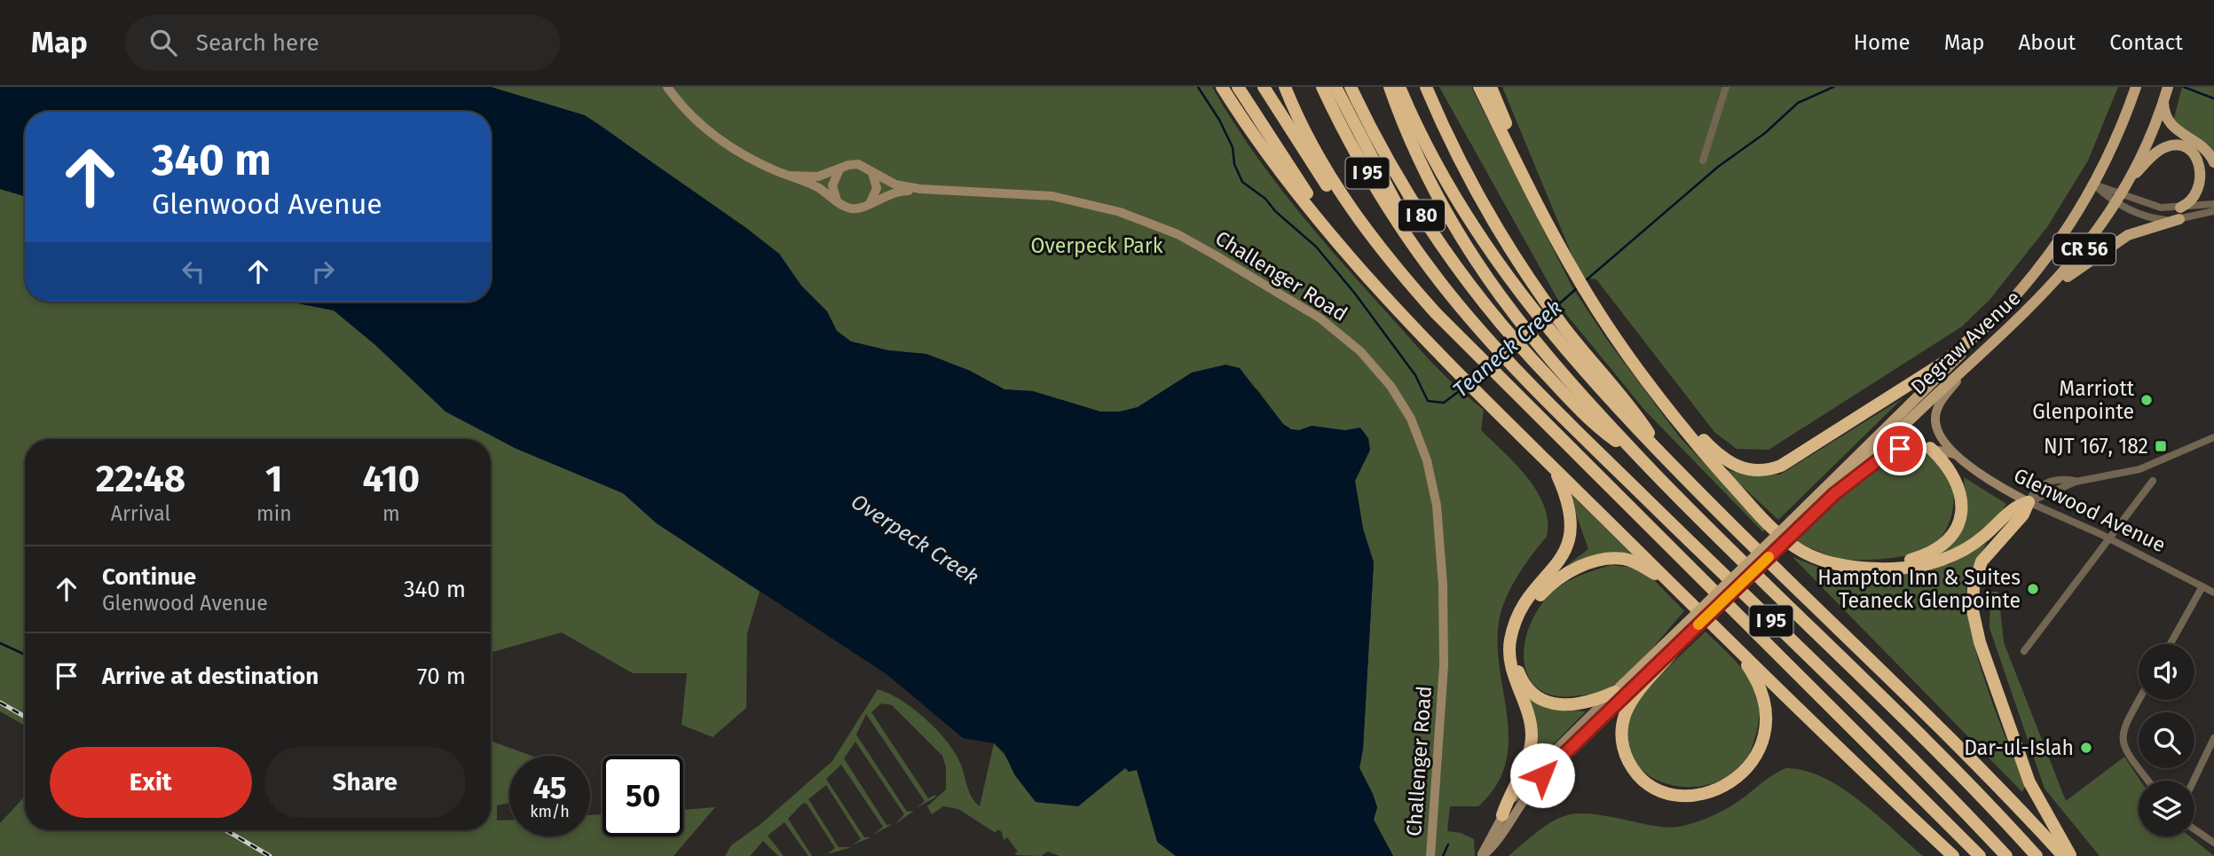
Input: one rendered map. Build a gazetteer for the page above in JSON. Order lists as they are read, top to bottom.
{
  "streets": {
    "highway": ["I 95", "I 80"],
    "main road": ["CR 56", "Degraw Avenue"],
    "street": ["Challenger Road", "Glenwood Avenue"]
  },
  "crossings": [
    ["I 95", "I 80"],
    ["Degraw Avenue", "Glenwood Avenue"]
  ],
  "water": ["Teaneck Creek", "Overpeck Creek"],
  "parks": ["Overpeck Park"],
  "places": {
    "other": ["Marriott Glenpointe", "Hampton Inn & Suites Teaneck Glenpointe", "Dar-ul-Islah"],
    "transit": ["NJT 167, 182"]
  },
  "page": {
    "header": "Map",
    "search": "Search here",
    "nav": [
      "Home",
      "Map",
      "About",
      "Contact"
    ],
    "turn": ["340 m", "Glenwood Avenue"],
    "eta": [
      "22:48",
      "Arrival",
      "1",
      "min",
      "410",
      "m"
    ],
    "list": [
      {
        "name": "Continue",
        "note": "Glenwood Avenue",
        "value": "340 m"
      },
      {
        "name": "Arrive at destination",
        "value": "70 m"
      }
    ],
    "buttons": ["Exit", "Share"],
    "speed": "45 km/h",
    "limit": "50"
  }
}
